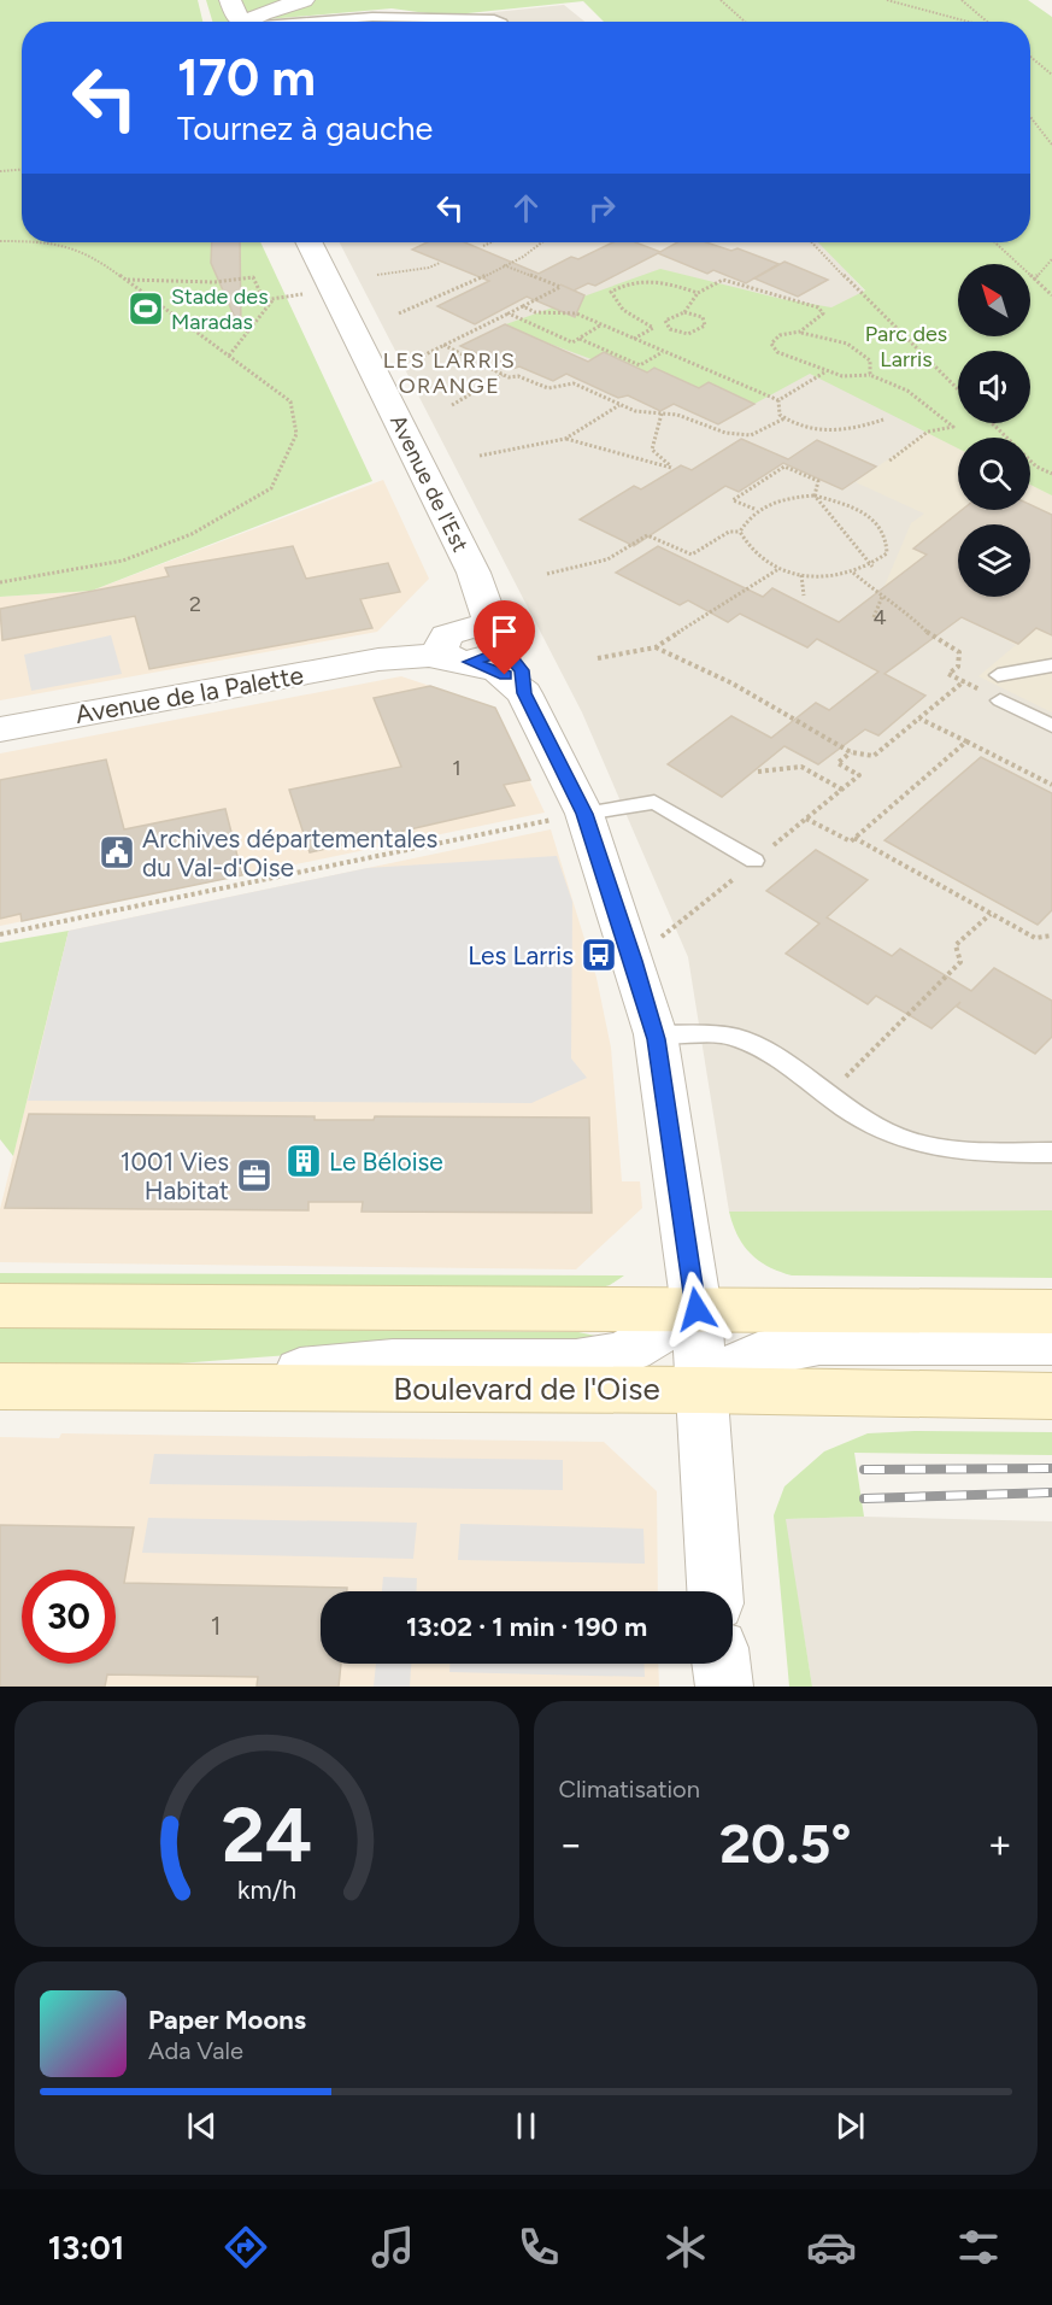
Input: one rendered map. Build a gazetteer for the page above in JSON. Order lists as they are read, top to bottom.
{
  "streets": {
    "main road": ["Boulevard de l'Oise"],
    "street": ["Avenue de l'Est", "Avenue de la Palette"]
  },
  "crossings": [
    ["Avenue de l'Est", "Avenue de la Palette"],
    ["Avenue de l'Est", "Boulevard de l'Oise"]
  ],
  "districts": ["LES LARRIS ORANGE"],
  "parks": ["Parc des Larris"],
  "places": {
    "sports": ["Stade des Maradas"],
    "public building": ["Archives départementales du Val-d'Oise"],
    "bus stop": ["Les Larris"],
    "building": ["Le Béloise"],
    "office": ["1001 Vies Habitat"]
  },
  "house_numbers": [
    "2",
    "4",
    "1",
    "1"
  ],
  "north": "top left",
  "page": {
    "turn": ["170 m", "Tournez à gauche"],
    "limit": "30",
    "trip": "13:02 · 1 min · 190 m",
    "tile": "Climatisation",
    "heat": ["−", "20.5°", "+"],
    "song": ["Paper Moons", "Ada Vale"],
    "tabs": "13:01",
    "gauge": ["24", "km/h"]
  }
}
